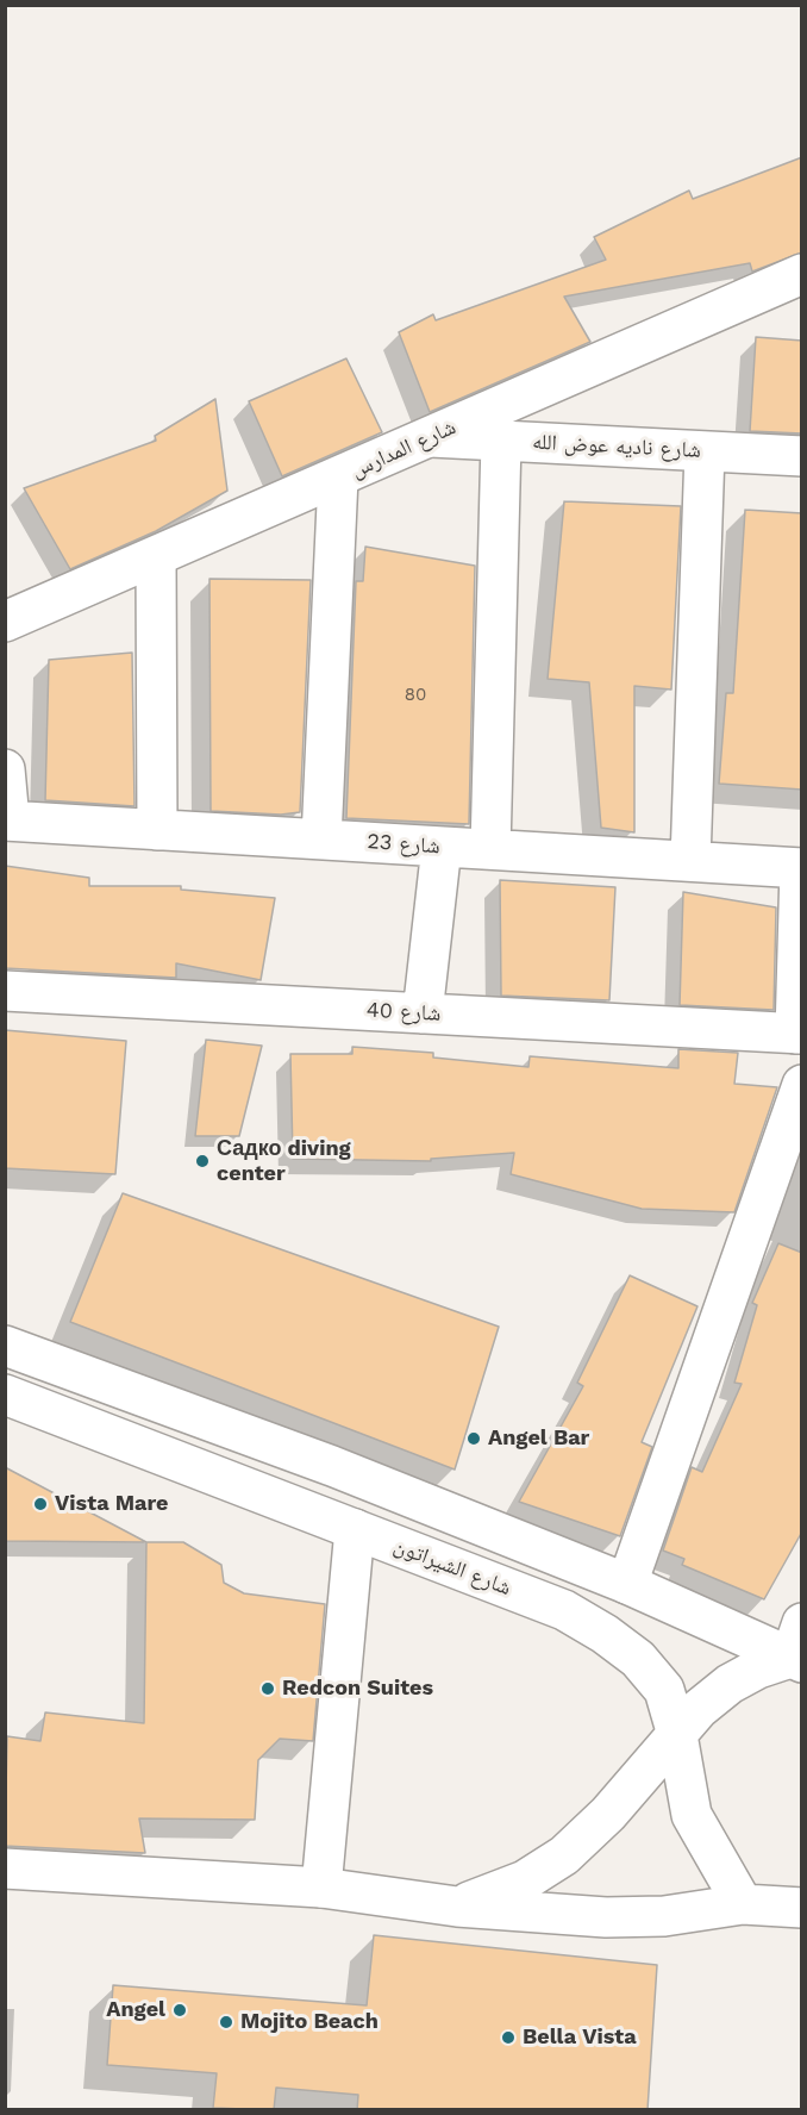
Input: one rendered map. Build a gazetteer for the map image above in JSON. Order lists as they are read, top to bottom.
{
  "streets": {
    "street": [
      "شارع ناديه عوض الله",
      "شارع المدارس",
      "شارع 23",
      "شارع 40",
      "شارع الشيراتون"
    ]
  },
  "crossings": [
    ["شارع ناديه عوض الله", "شارع المدارس"]
  ],
  "places": [
    "Садко diving center",
    "Angel Bar",
    "Vista Mare",
    "Redcon Suites",
    "Angel",
    "Mojito Beach",
    "Bella Vista"
  ],
  "house_numbers": ["80"]
}
